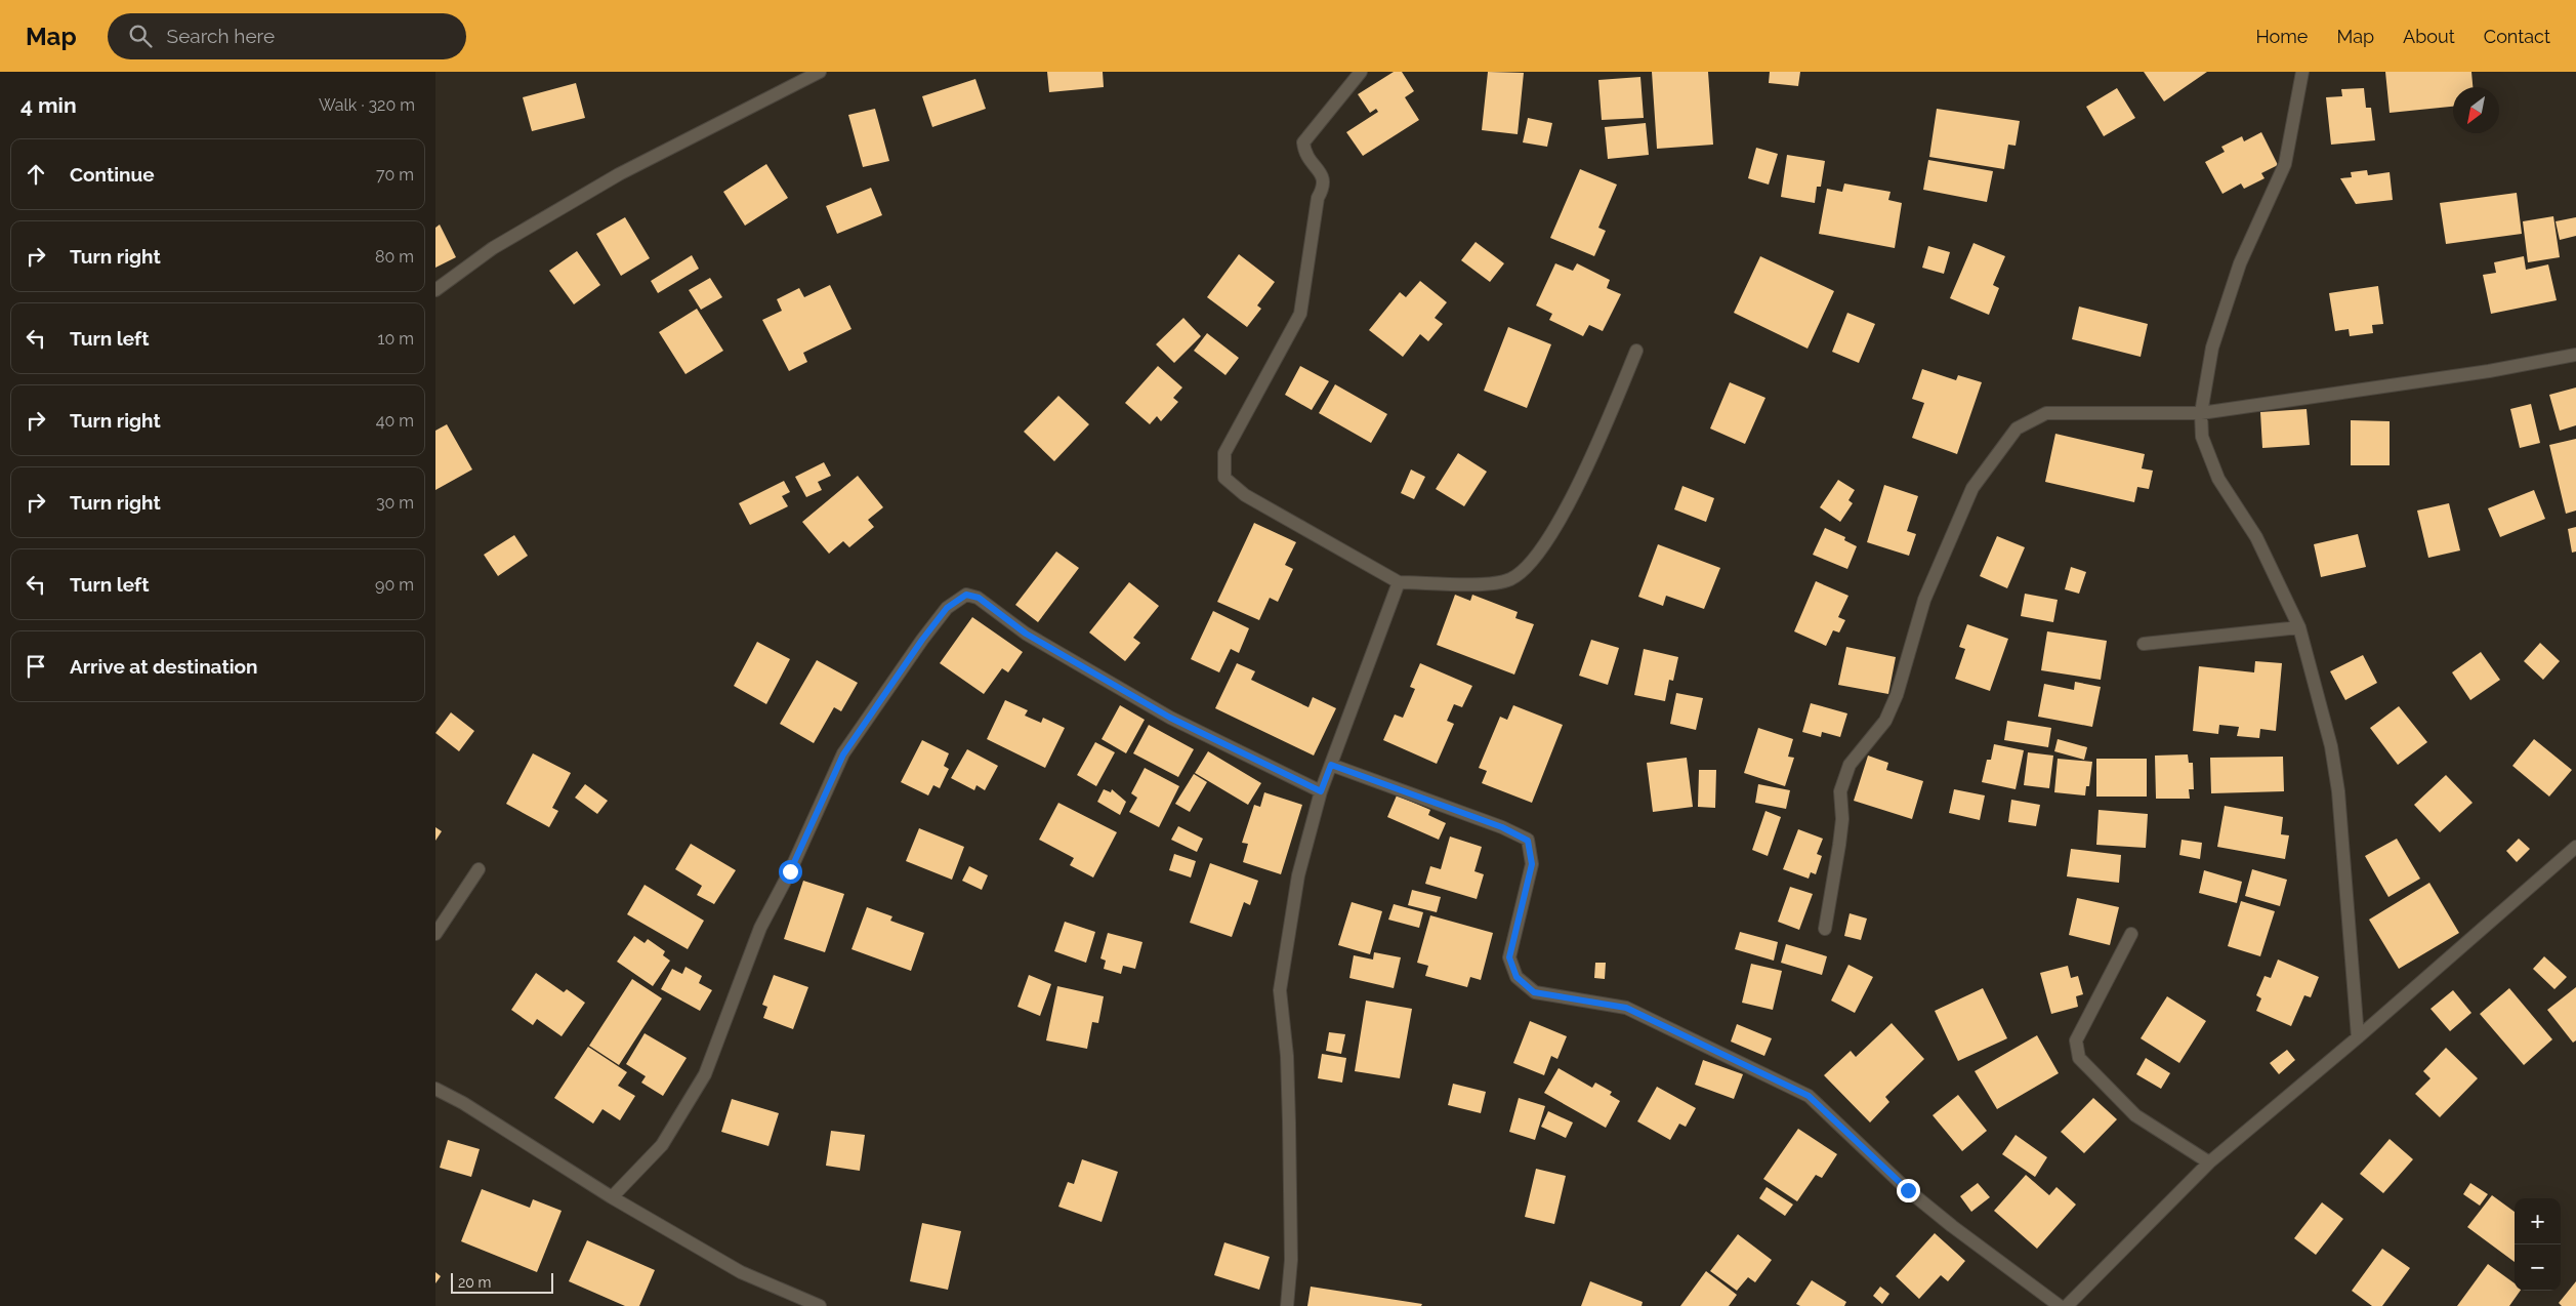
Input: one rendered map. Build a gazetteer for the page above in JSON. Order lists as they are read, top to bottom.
{
  "scale_bar": "20 m",
  "north": "bottom left",
  "page": {
    "header": "Map",
    "search": "Search here",
    "nav": [
      "Home",
      "Map",
      "About",
      "Contact"
    ],
    "heading": ["4 min", "Walk · 320 m"],
    "list": [
      ["Continue", "70 m"],
      ["Turn right", "80 m"],
      ["Turn left", "10 m"],
      ["Turn right", "40 m"],
      ["Turn right", "30 m"],
      ["Turn left", "90 m"],
      "Arrive at destination"
    ],
    "map_buttons": ["+", "−"],
    "scale": "20 m"
  }
}
